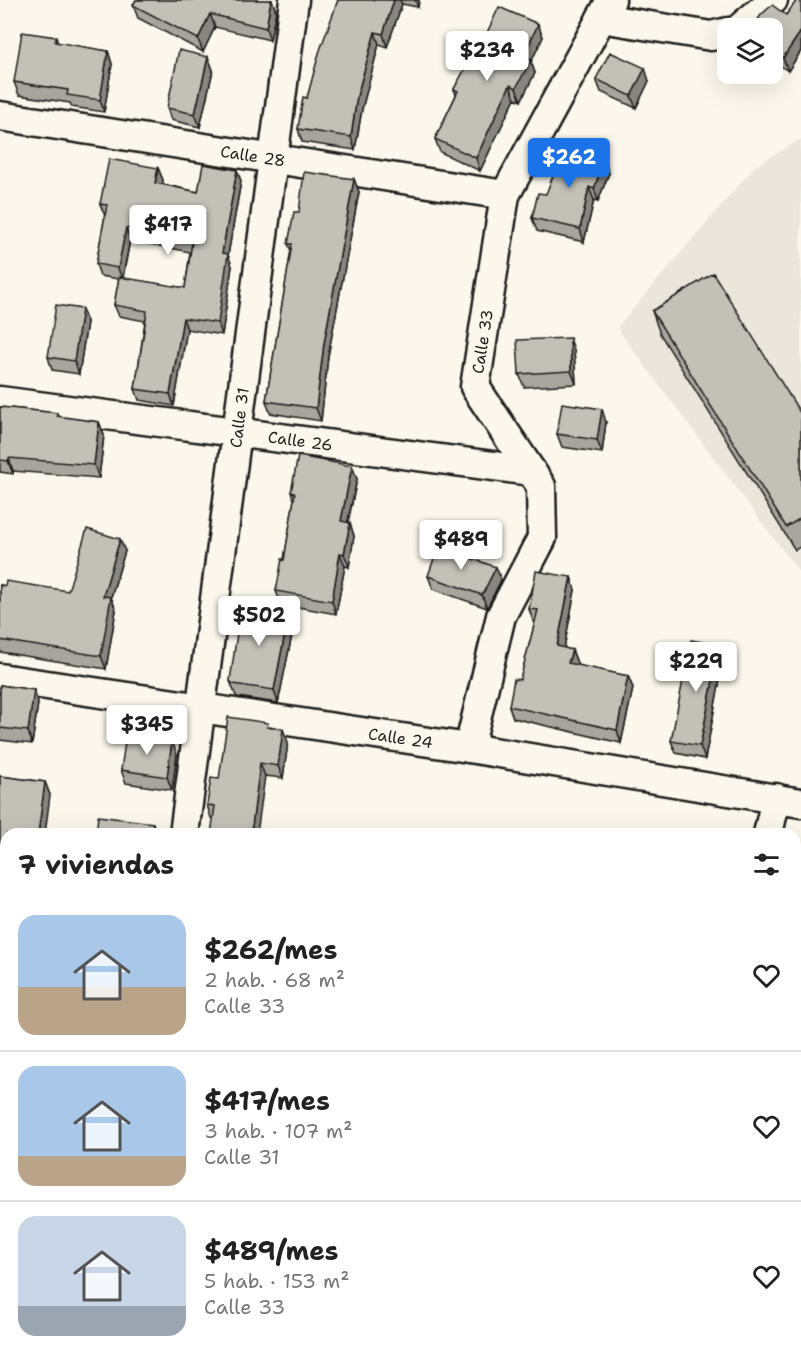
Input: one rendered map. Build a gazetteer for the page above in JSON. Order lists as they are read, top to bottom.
{
  "streets": {
    "street": [
      "Calle 28",
      "Calle 33",
      "Calle 31",
      "Calle 26",
      "Calle 24"
    ]
  },
  "crossings": [
    ["Calle 28", "Calle 33"],
    ["Calle 28", "Calle 31"],
    ["Calle 33", "Calle 26"],
    ["Calle 33", "Calle 24"],
    ["Calle 31", "Calle 26"],
    ["Calle 31", "Calle 24"]
  ],
  "page": {
    "price": [
      "$234",
      "$262",
      "$417",
      "$489",
      "$502",
      "$229",
      "$345"
    ],
    "heading": "7 viviendas",
    "list": [
      {
        "name": "$262/mes",
        "note": "2 hab. · 68 m² · Calle 33"
      },
      {
        "name": "$417/mes",
        "note": "3 hab. · 107 m² · Calle 31"
      },
      {
        "name": "$489/mes",
        "note": "5 hab. · 153 m² · Calle 33"
      }
    ]
  }
}
